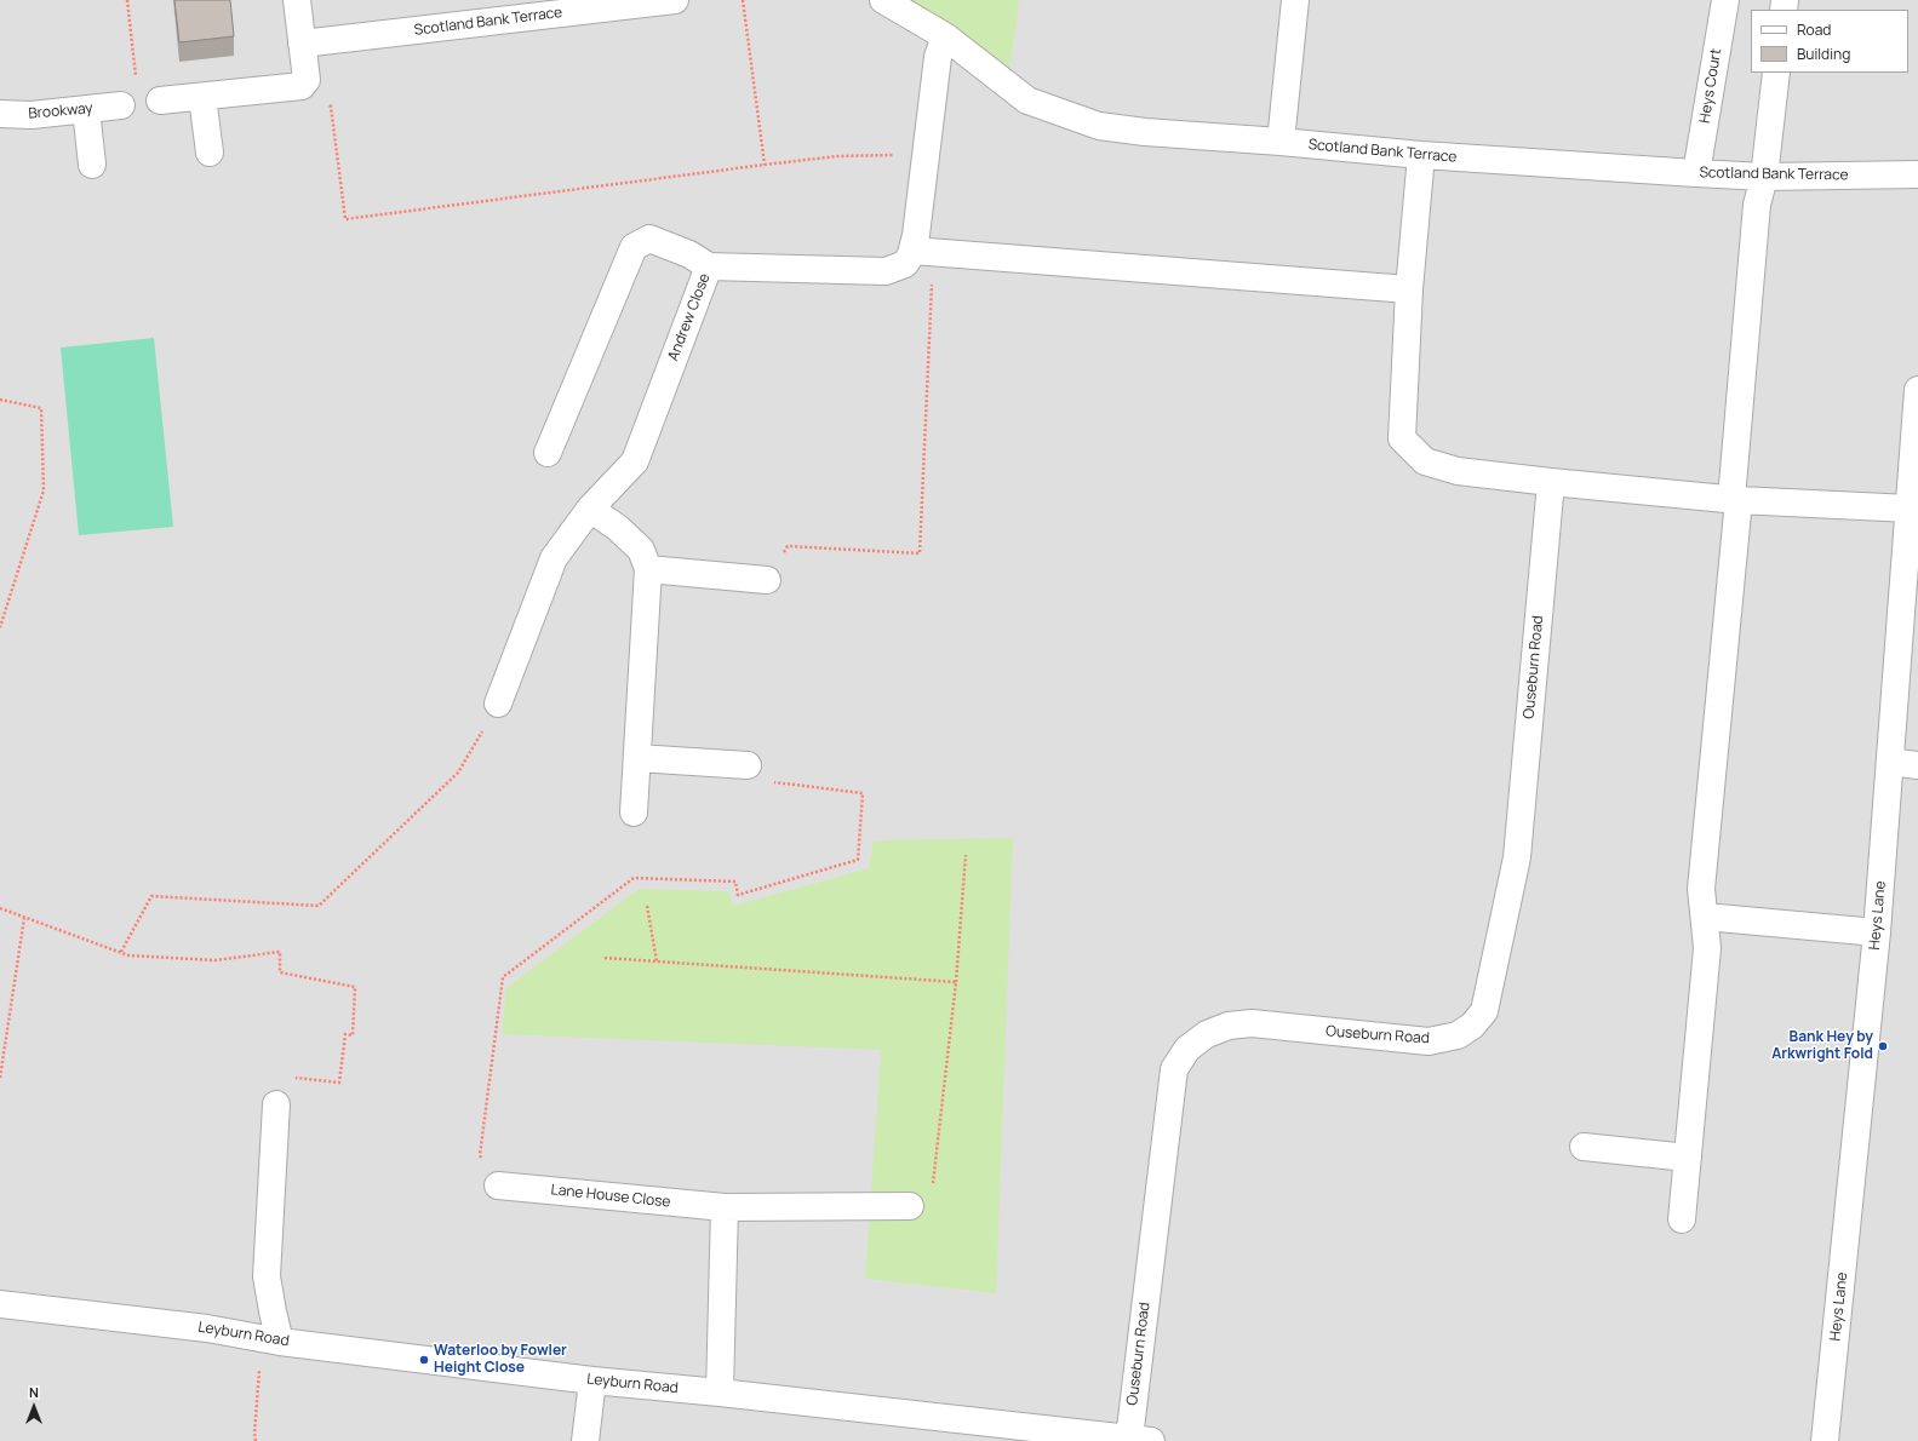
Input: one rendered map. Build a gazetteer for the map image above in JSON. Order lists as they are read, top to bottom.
{
  "streets": {
    "street": [
      "Scotland Bank Terrace",
      "Heys Court",
      "Brookway",
      "Andrew Close",
      "Ouseburn Road",
      "Heys Lane",
      "Lane House Close",
      "Leyburn Road"
    ]
  },
  "crossings": [
    ["Scotland Bank Terrace", "Heys Court"],
    ["Ouseburn Road", "Leyburn Road"]
  ],
  "places": ["Bank Hey by Arkwright Fold", "Waterloo by Fowler Height Close"],
  "legend": ["Road", "Building"],
  "north": "top"
}
